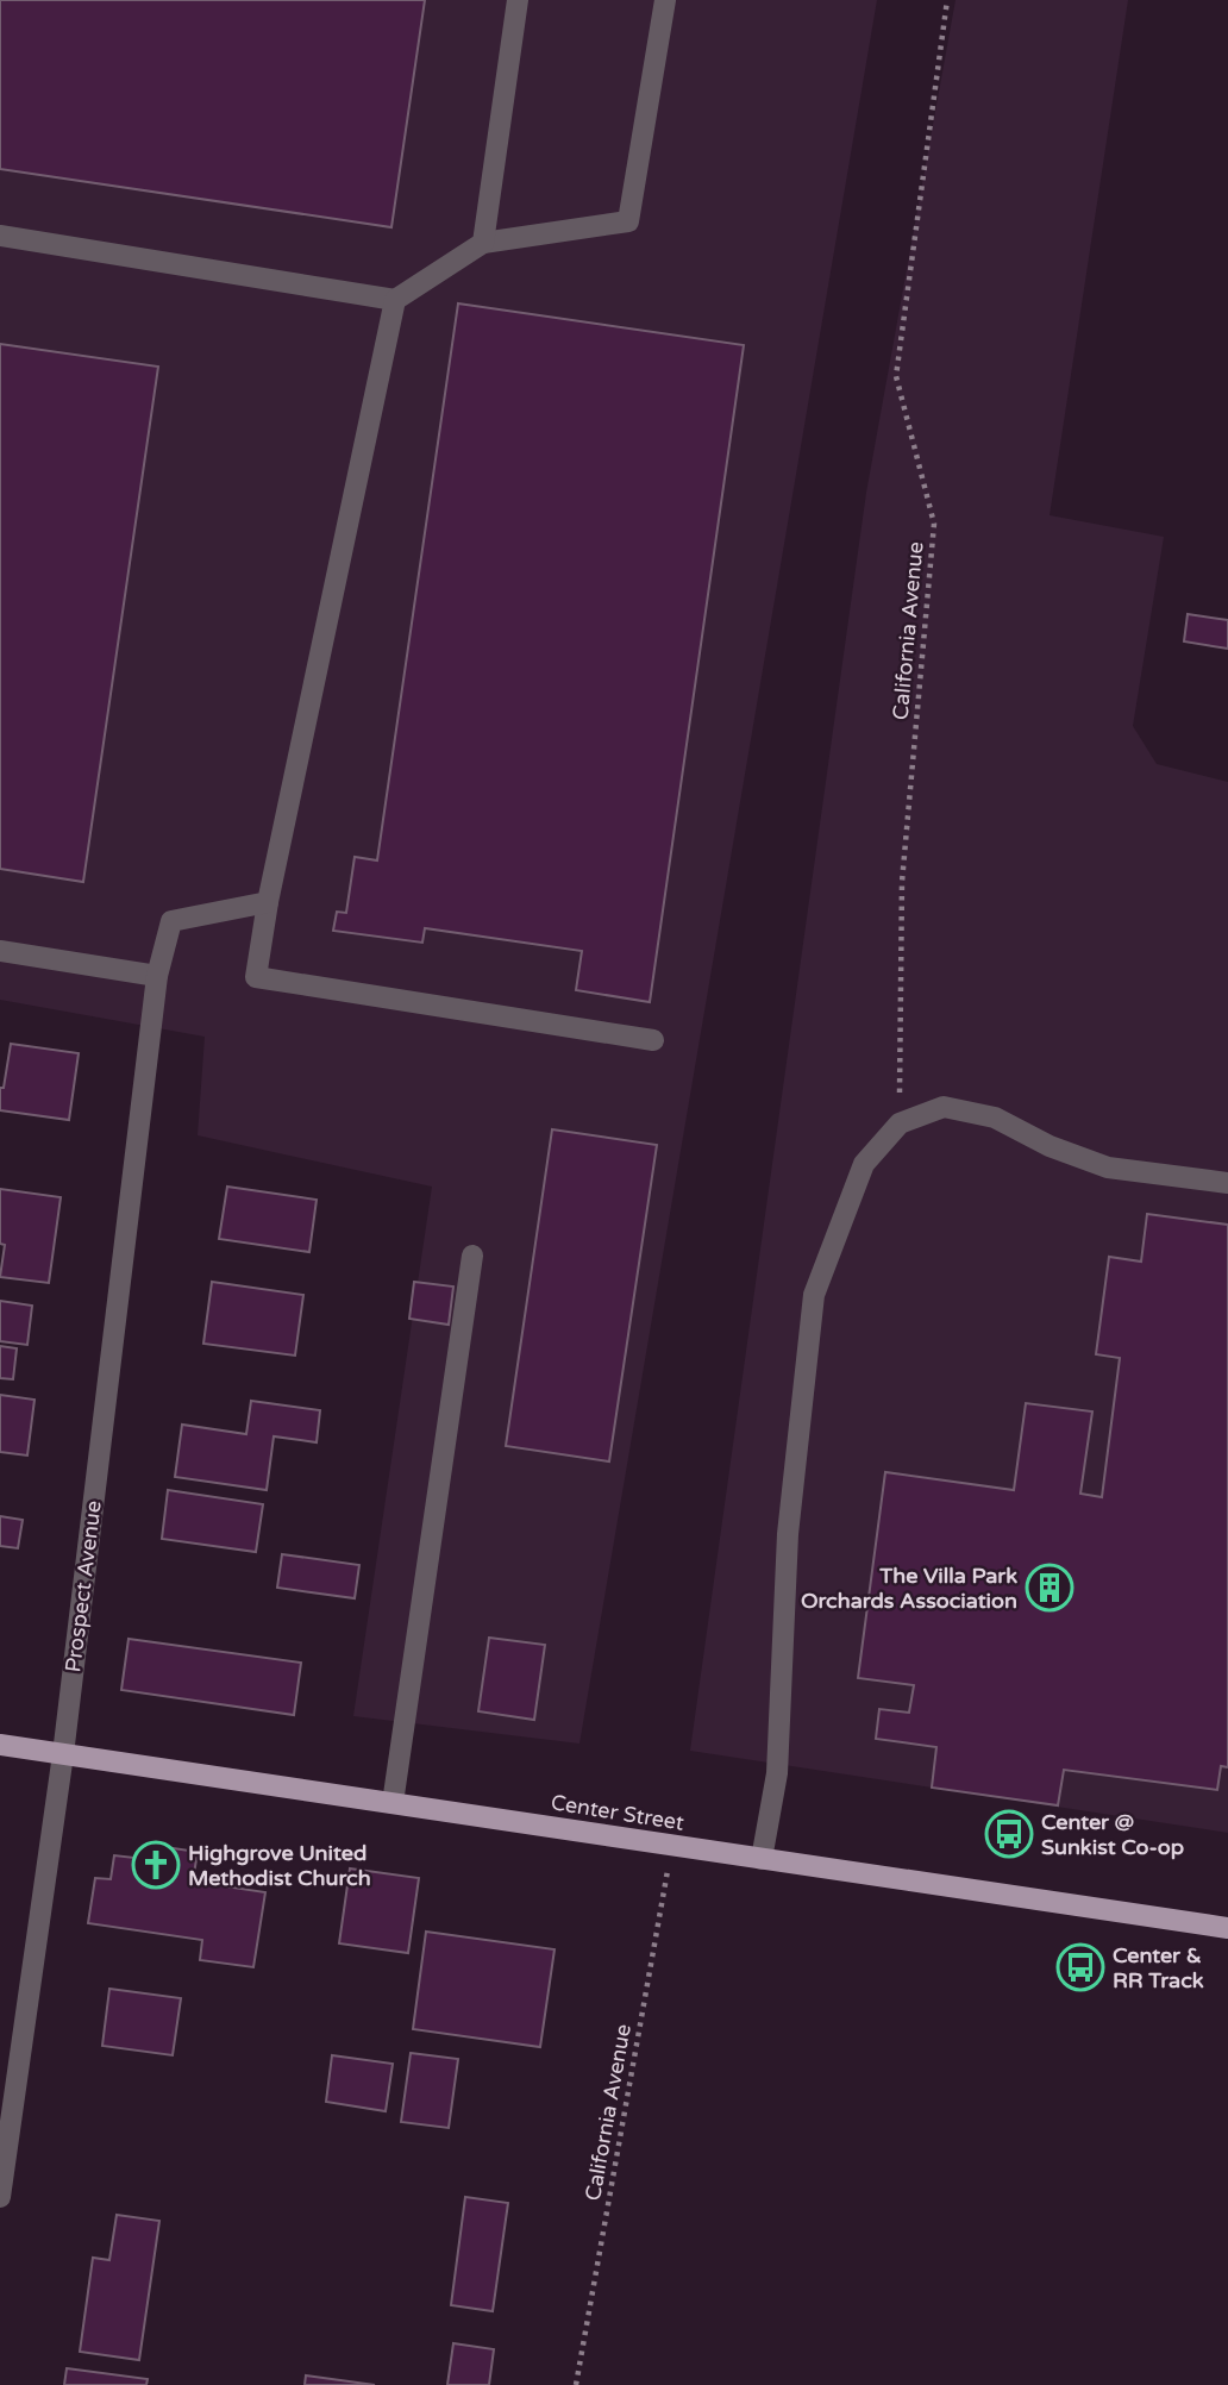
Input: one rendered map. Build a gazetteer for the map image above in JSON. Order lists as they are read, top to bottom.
{
  "streets": {
    "main road": ["Center Street"],
    "street": ["Prospect Avenue"],
    "path": ["California Avenue"]
  },
  "crossings": [
    ["California Avenue", "Center Street"],
    ["Prospect Avenue", "Center Street"]
  ],
  "places": {
    "building": ["The Villa Park Orchards Association"],
    "bus stop": ["Center @ Sunkist Co-op", "Center & RR Track"],
    "church": ["Highgrove United Methodist Church"]
  }
}
